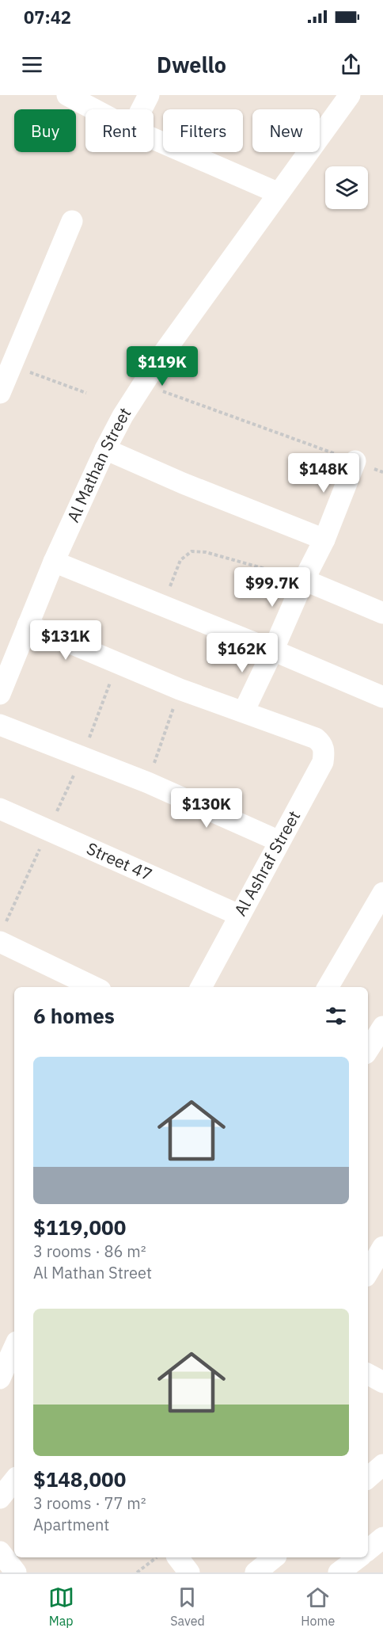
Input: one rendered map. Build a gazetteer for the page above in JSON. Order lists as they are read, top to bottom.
{
  "streets": {
    "street": ["Al Mathan Street", "Street 47", "Al Ashraf Street"]
  },
  "crossings": [
    ["Street 47", "Al Ashraf Street"]
  ],
  "page": {
    "status": "07:42",
    "header": "Dwello",
    "chip": [
      "Buy",
      "Rent",
      "Filters",
      "New"
    ],
    "price": [
      "$119K",
      "$148K",
      "$99.7K",
      "$131K",
      "$162K",
      "$130K"
    ],
    "heading": "6 homes",
    "list": [
      {
        "name": "$119,000",
        "note": "3 rooms · 86 m² · Al Mathan Street"
      },
      {
        "name": "$148,000",
        "note": "3 rooms · 77 m² · Apartment"
      }
    ],
    "tabs": ["Map", "Saved", "Home"]
  }
}
